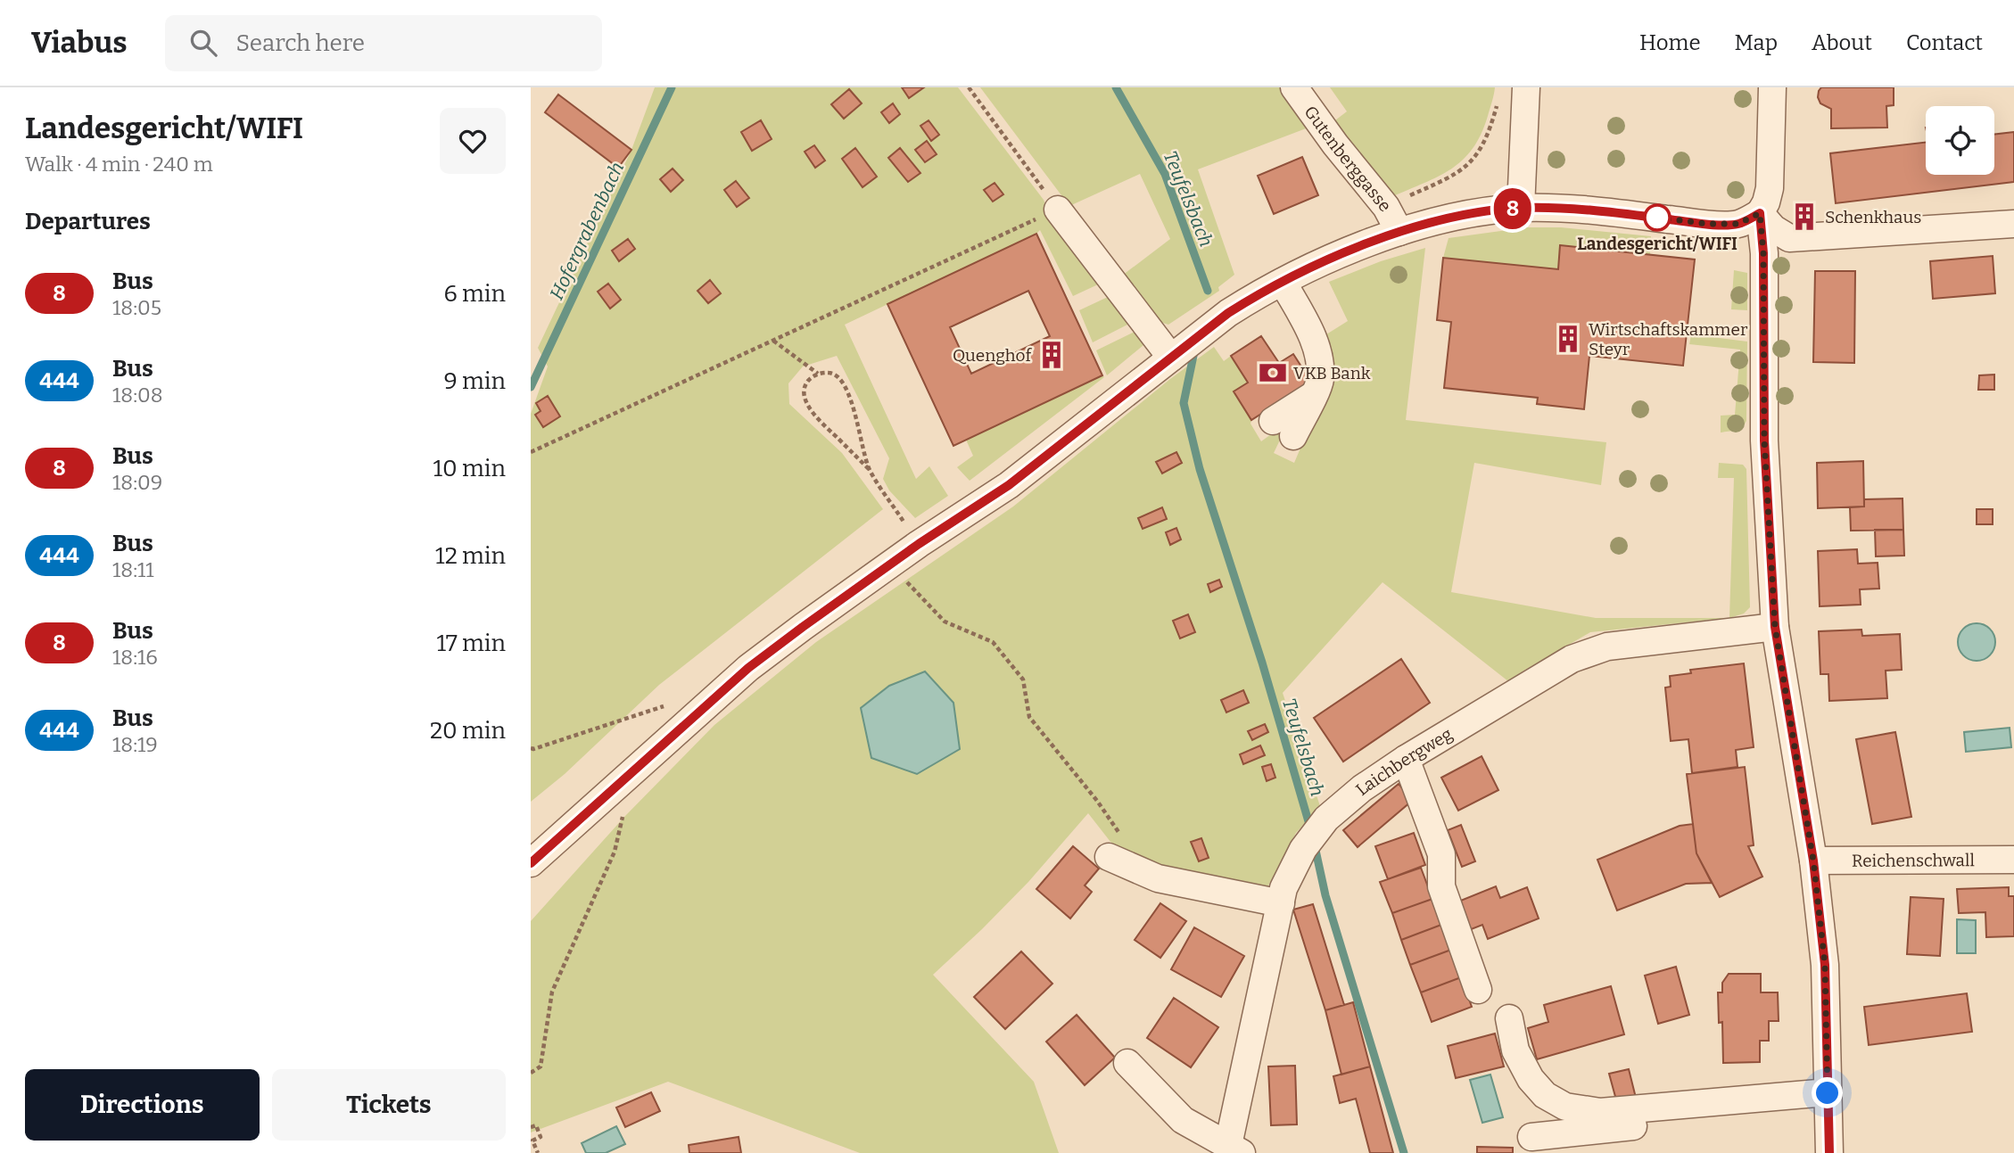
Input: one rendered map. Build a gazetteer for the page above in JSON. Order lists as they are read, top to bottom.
{
  "streets": {
    "street": ["Gutenberggasse", "Laichbergweg", "Reichenschwall"]
  },
  "water": ["Teufelsbach", "Hofergrabenbach"],
  "places": {
    "building": ["Schenkhaus", "Wirtschaftskammer Steyr", "Quenghof"],
    "other": ["Landesgericht/WIFI"],
    "bank": ["VKB Bank"]
  },
  "lines": ["bus line 8"],
  "page": {
    "header": "Viabus",
    "search": "Search here",
    "nav": [
      "Home",
      "Map",
      "About",
      "Contact"
    ],
    "heading": [
      ["Landesgericht/WIFI", "Walk · 4 min · 240 m"],
      "Departures"
    ],
    "on_map": "8",
    "list": [
      {
        "mark": "8",
        "name": "Bus",
        "note": "18:05",
        "value": "6 min"
      },
      {
        "mark": "444",
        "name": "Bus",
        "note": "18:08",
        "value": "9 min"
      },
      {
        "mark": "8",
        "name": "Bus",
        "note": "18:09",
        "value": "10 min"
      },
      {
        "mark": "444",
        "name": "Bus",
        "note": "18:11",
        "value": "12 min"
      },
      {
        "mark": "8",
        "name": "Bus",
        "note": "18:16",
        "value": "17 min"
      },
      {
        "mark": "444",
        "name": "Bus",
        "note": "18:19",
        "value": "20 min"
      }
    ],
    "buttons": ["Directions", "Tickets"]
  }
}
